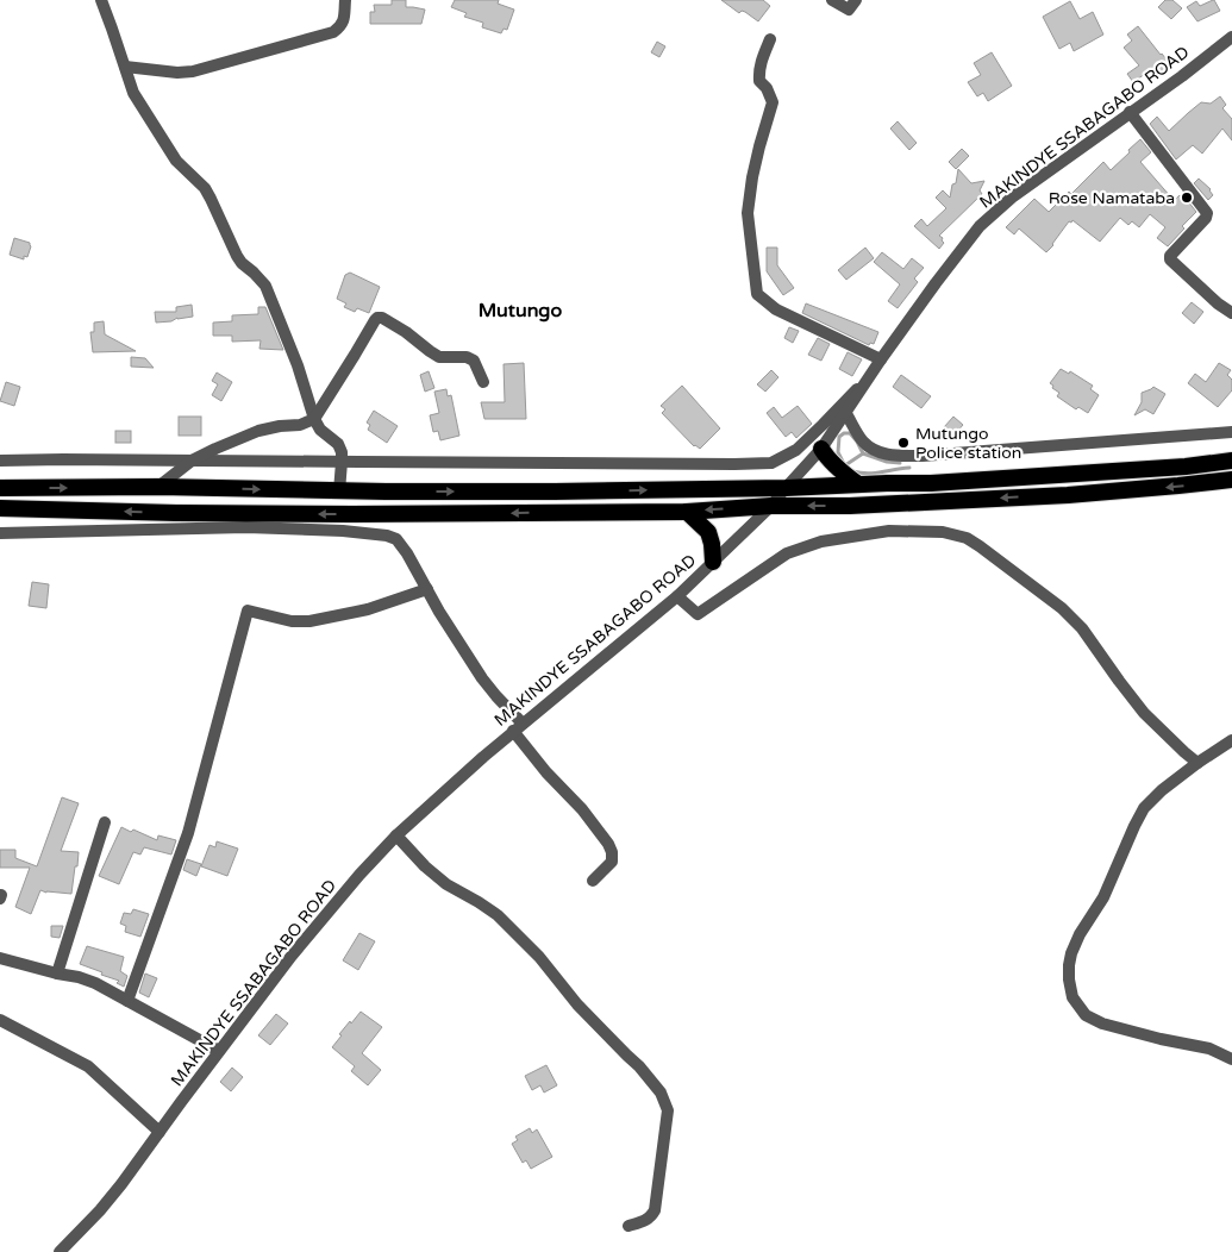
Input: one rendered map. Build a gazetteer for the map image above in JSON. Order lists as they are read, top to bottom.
{
  "streets": {
    "street": ["MAKINDYE SSABAGABO ROAD"]
  },
  "districts": ["Mutungo"],
  "places": ["Rose Namataba", "Mutungo Police station"]
}
